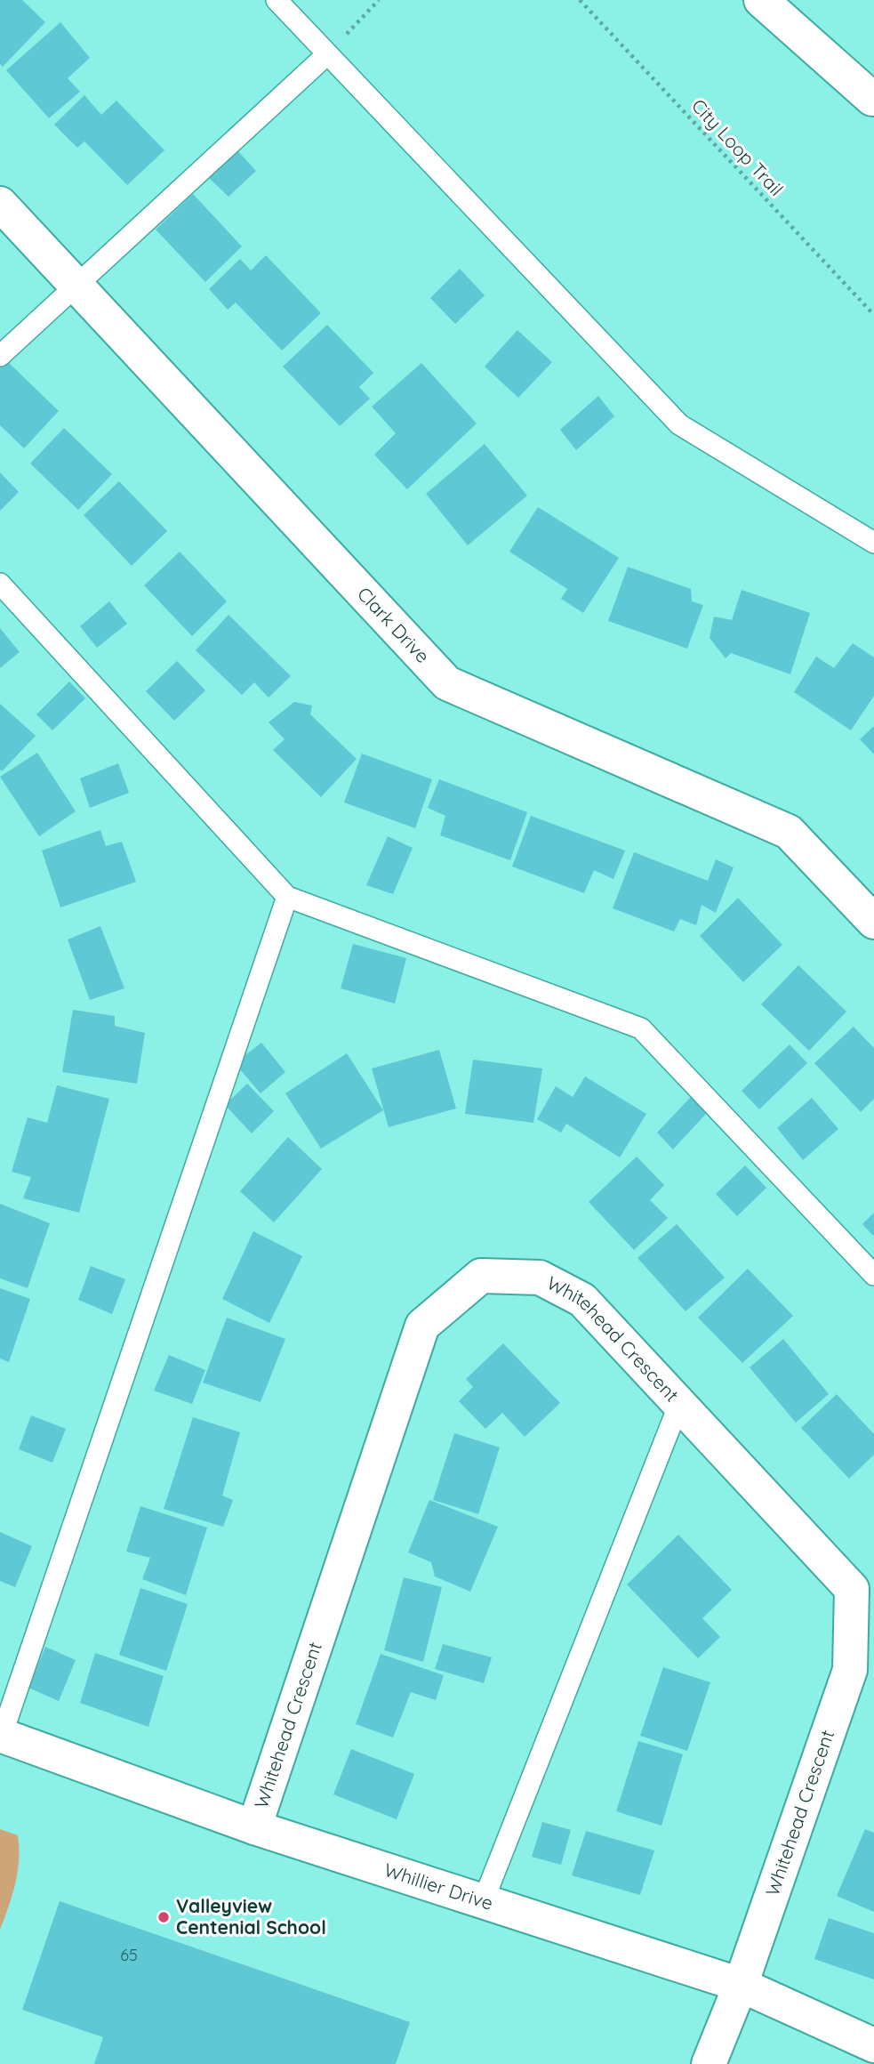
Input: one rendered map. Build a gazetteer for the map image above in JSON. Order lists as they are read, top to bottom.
{
  "streets": {
    "street": ["Clark Drive", "Whitehead Crescent", "Whillier Drive"],
    "path": ["City Loop Trail"]
  },
  "crossings": [
    ["Whitehead Crescent", "Whillier Drive"]
  ],
  "places": ["Valleyview Centenial School"],
  "house_numbers": ["65"]
}
